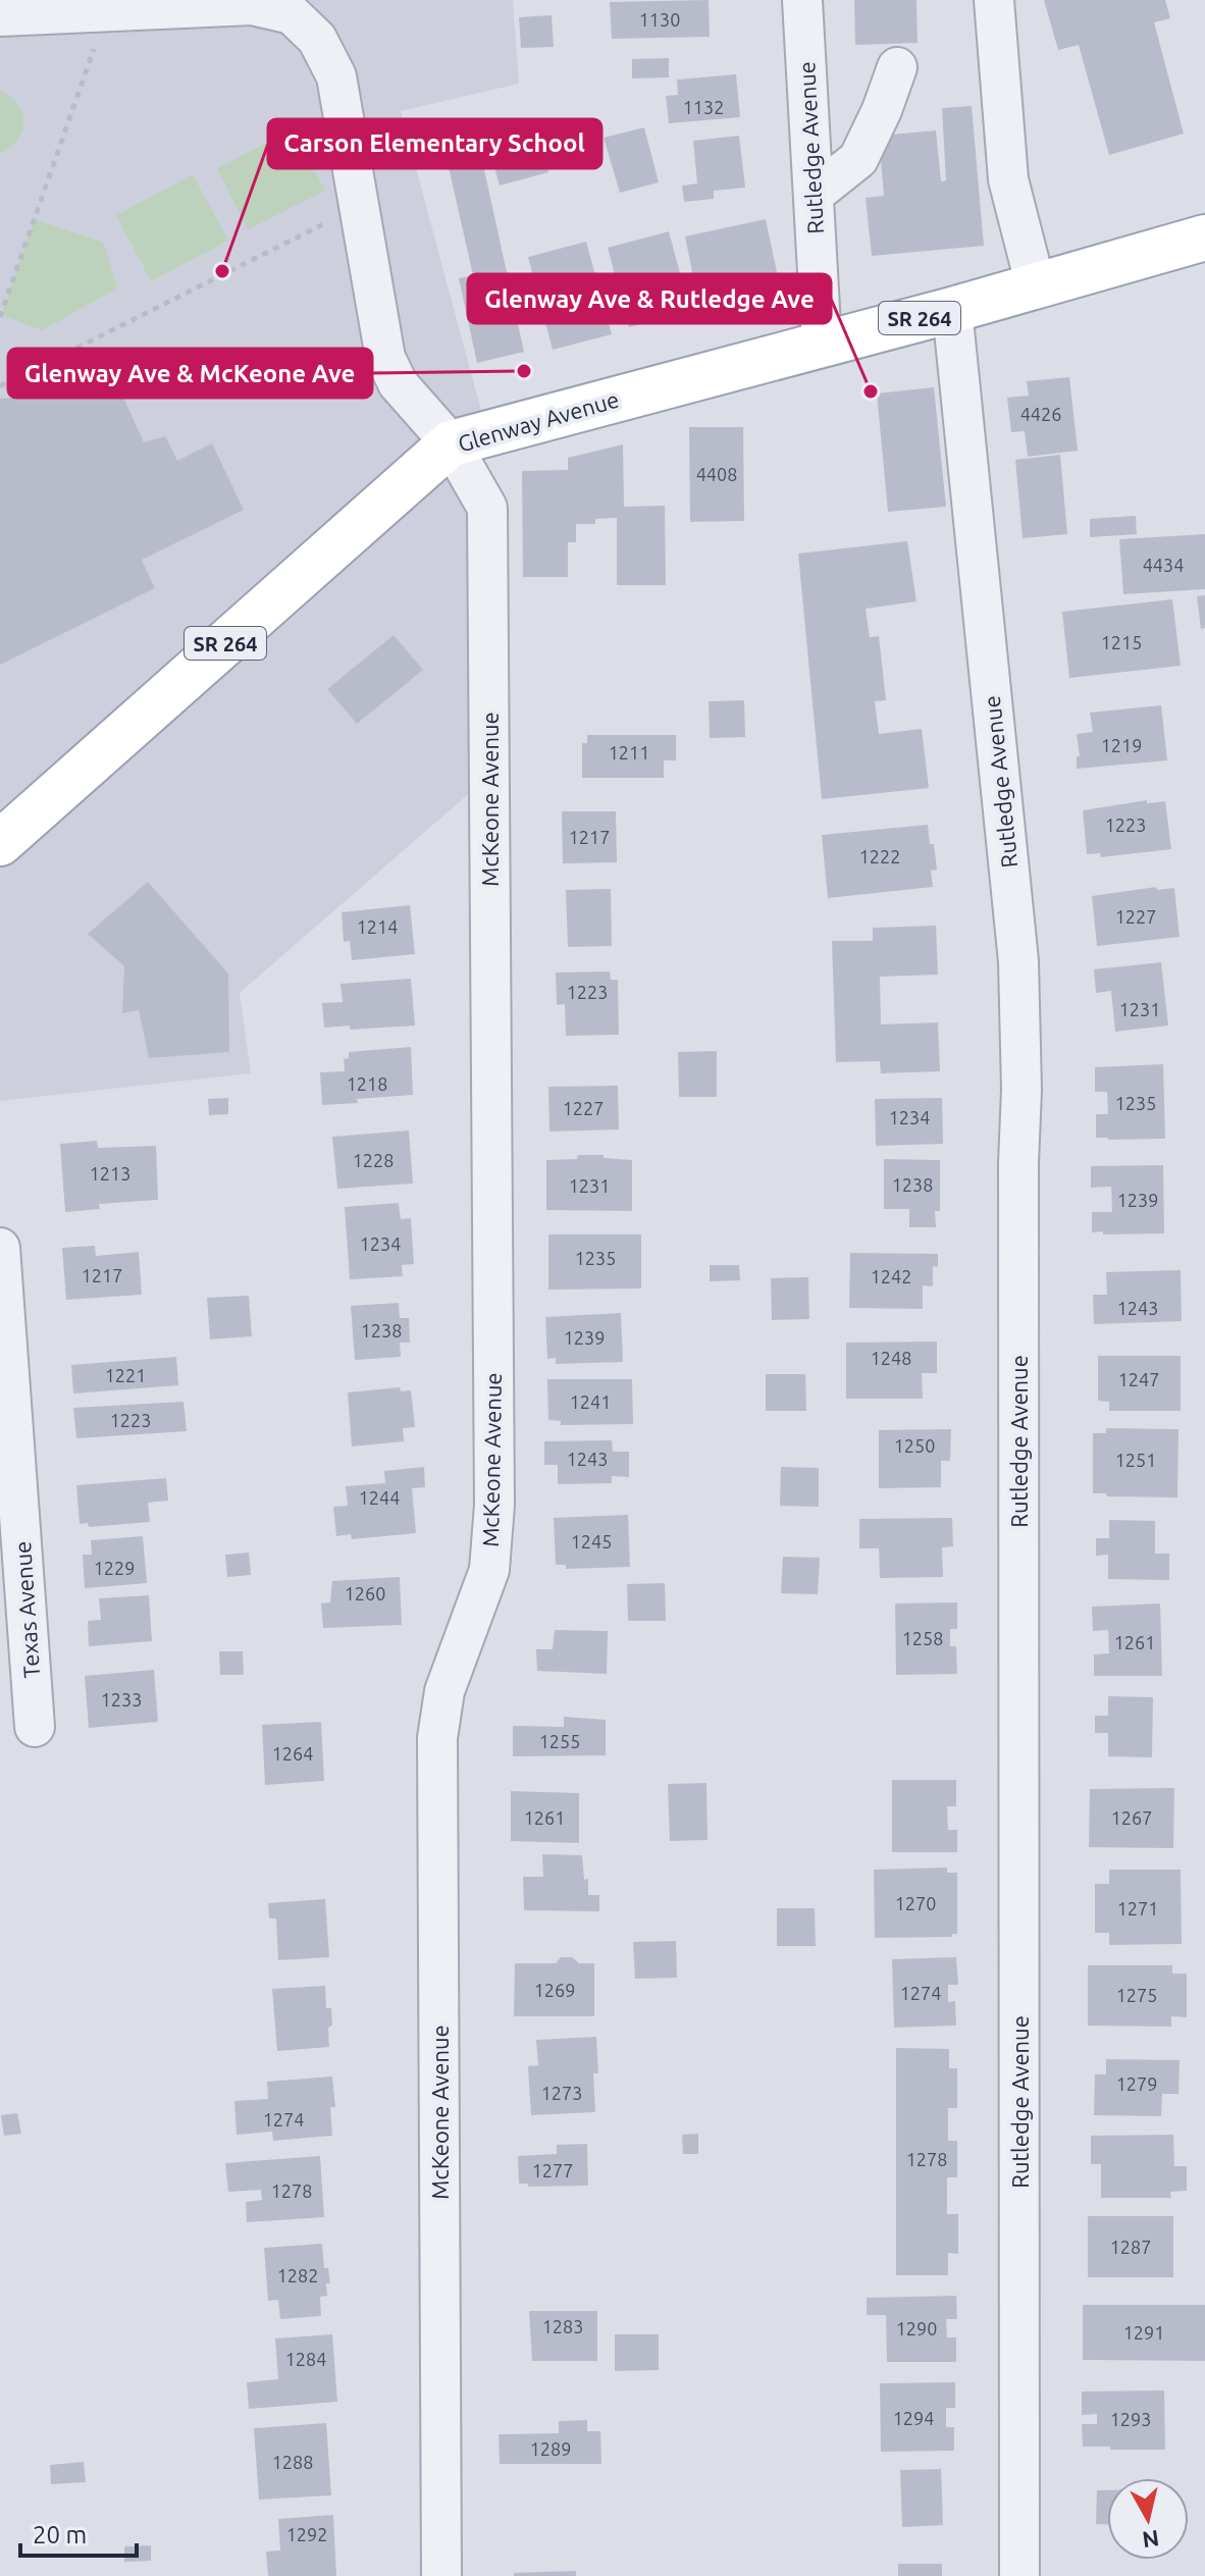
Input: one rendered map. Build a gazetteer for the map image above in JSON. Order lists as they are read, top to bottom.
{
  "streets": {
    "main road": ["SR 264", "Glenway Avenue"],
    "street": ["Rutledge Avenue", "McKeone Avenue", "Texas Avenue"]
  },
  "crossings": [
    ["Rutledge Avenue", "Glenway Avenue"],
    ["Glenway Avenue", "McKeone Avenue"]
  ],
  "places": ["Carson Elementary School", "Glenway Ave & McKeone Ave", "Glenway Ave & Rutledge Ave"],
  "house_numbers": [
    "1130",
    "1132",
    "4426",
    "4408",
    "4434",
    "1215",
    "1219",
    "1211",
    "1223",
    "1217",
    "1222",
    "1227",
    "1214",
    "1223",
    "1231",
    "1218",
    "1235",
    "1227",
    "1234",
    "1228",
    "1213",
    "1238",
    "1231",
    "1239",
    "1234",
    "1235",
    "1217",
    "1242",
    "1243",
    "1238",
    "1239",
    "1248",
    "1221",
    "1247",
    "1241",
    "1223",
    "1250",
    "1243",
    "1251",
    "1244",
    "1245",
    "1229",
    "1260",
    "1258",
    "1261",
    "1233",
    "1255",
    "1264",
    "1261",
    "1267",
    "1270",
    "1271",
    "1269",
    "1274",
    "1275",
    "1279",
    "1273",
    "1274",
    "1278",
    "1277",
    "1278",
    "1287",
    "1282",
    "1283",
    "1290",
    "1291",
    "1284",
    "1294",
    "1293",
    "1289",
    "1288",
    "1292"
  ],
  "scale_bar": "20 m",
  "north": "bottom"
}
